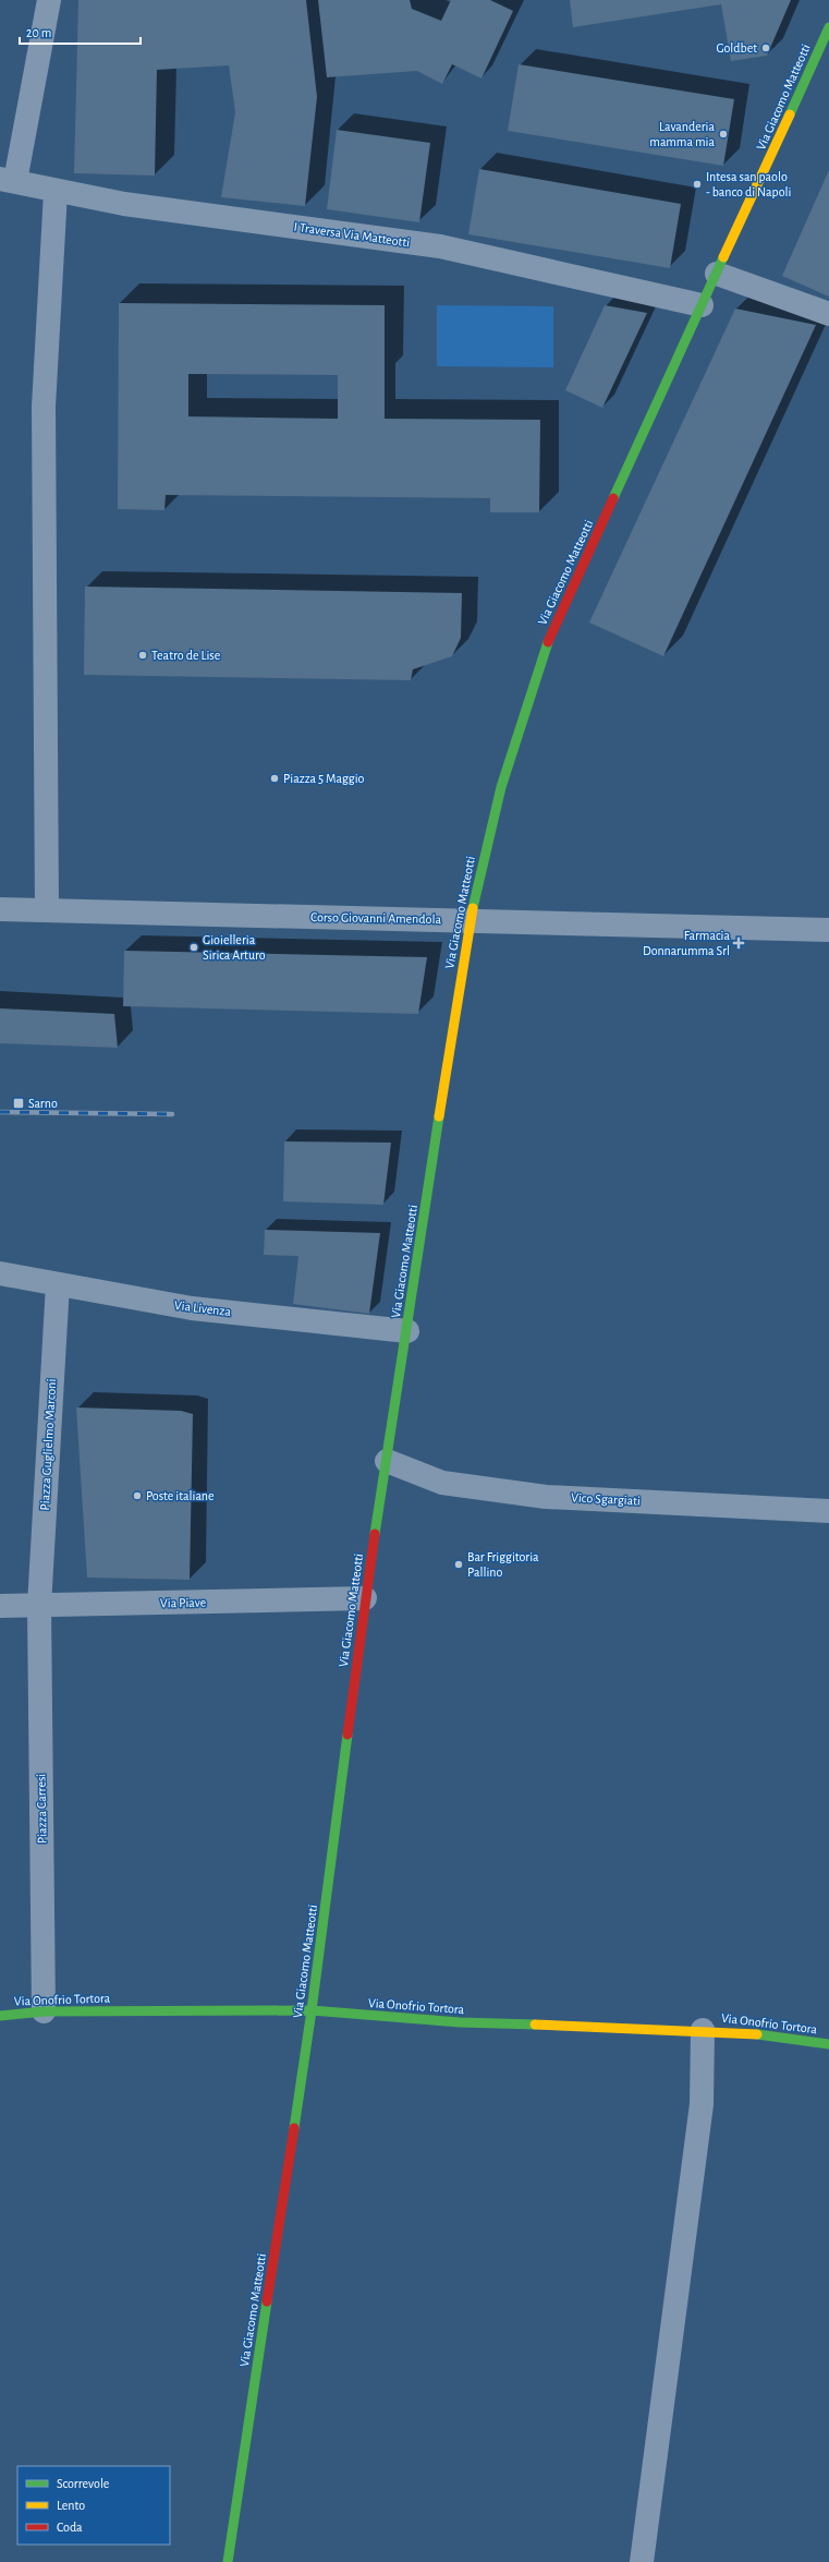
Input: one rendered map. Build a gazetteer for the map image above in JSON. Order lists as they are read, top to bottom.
{
  "streets": {
    "street": [
      "Via Giacomo Matteotti",
      "I Traversa Via Matteotti",
      "Corso Giovanni Amendola",
      "Via Livenza",
      "Piazza Guglielmo Marconi",
      "Vico Sgargiati",
      "Via Piave",
      "Piazza Carresi",
      "Via Onofrio Tortora"
    ]
  },
  "crossings": [
    ["Via Giacomo Matteotti", "I Traversa Via Matteotti"],
    ["Via Giacomo Matteotti", "Corso Giovanni Amendola"],
    ["Via Giacomo Matteotti", "Via Livenza"],
    ["Via Giacomo Matteotti", "Vico Sgargiati"],
    ["Via Giacomo Matteotti", "Via Piave"],
    ["Via Giacomo Matteotti", "Via Onofrio Tortora"],
    ["Via Livenza", "Piazza Guglielmo Marconi"],
    ["Piazza Guglielmo Marconi", "Via Piave"],
    ["Piazza Guglielmo Marconi", "Piazza Carresi"],
    ["Via Piave", "Piazza Carresi"],
    ["Piazza Carresi", "Via Onofrio Tortora"]
  ],
  "places": {
    "other": [
      "Goldbet",
      "Lavanderia mamma mia",
      "Intesa san paolo - banco di Napoli",
      "Teatro de Lise",
      "Piazza 5 Maggio",
      "Gioielleria Sirica Arturo",
      "Poste italiane",
      "Bar Friggitoria Pallino"
    ],
    "health": ["Farmacia Donnarumma Srl"],
    "transit": ["Sarno"]
  },
  "legend": ["Scorrevole", "Lento", "Coda"],
  "scale_bar": "20 m"
}
